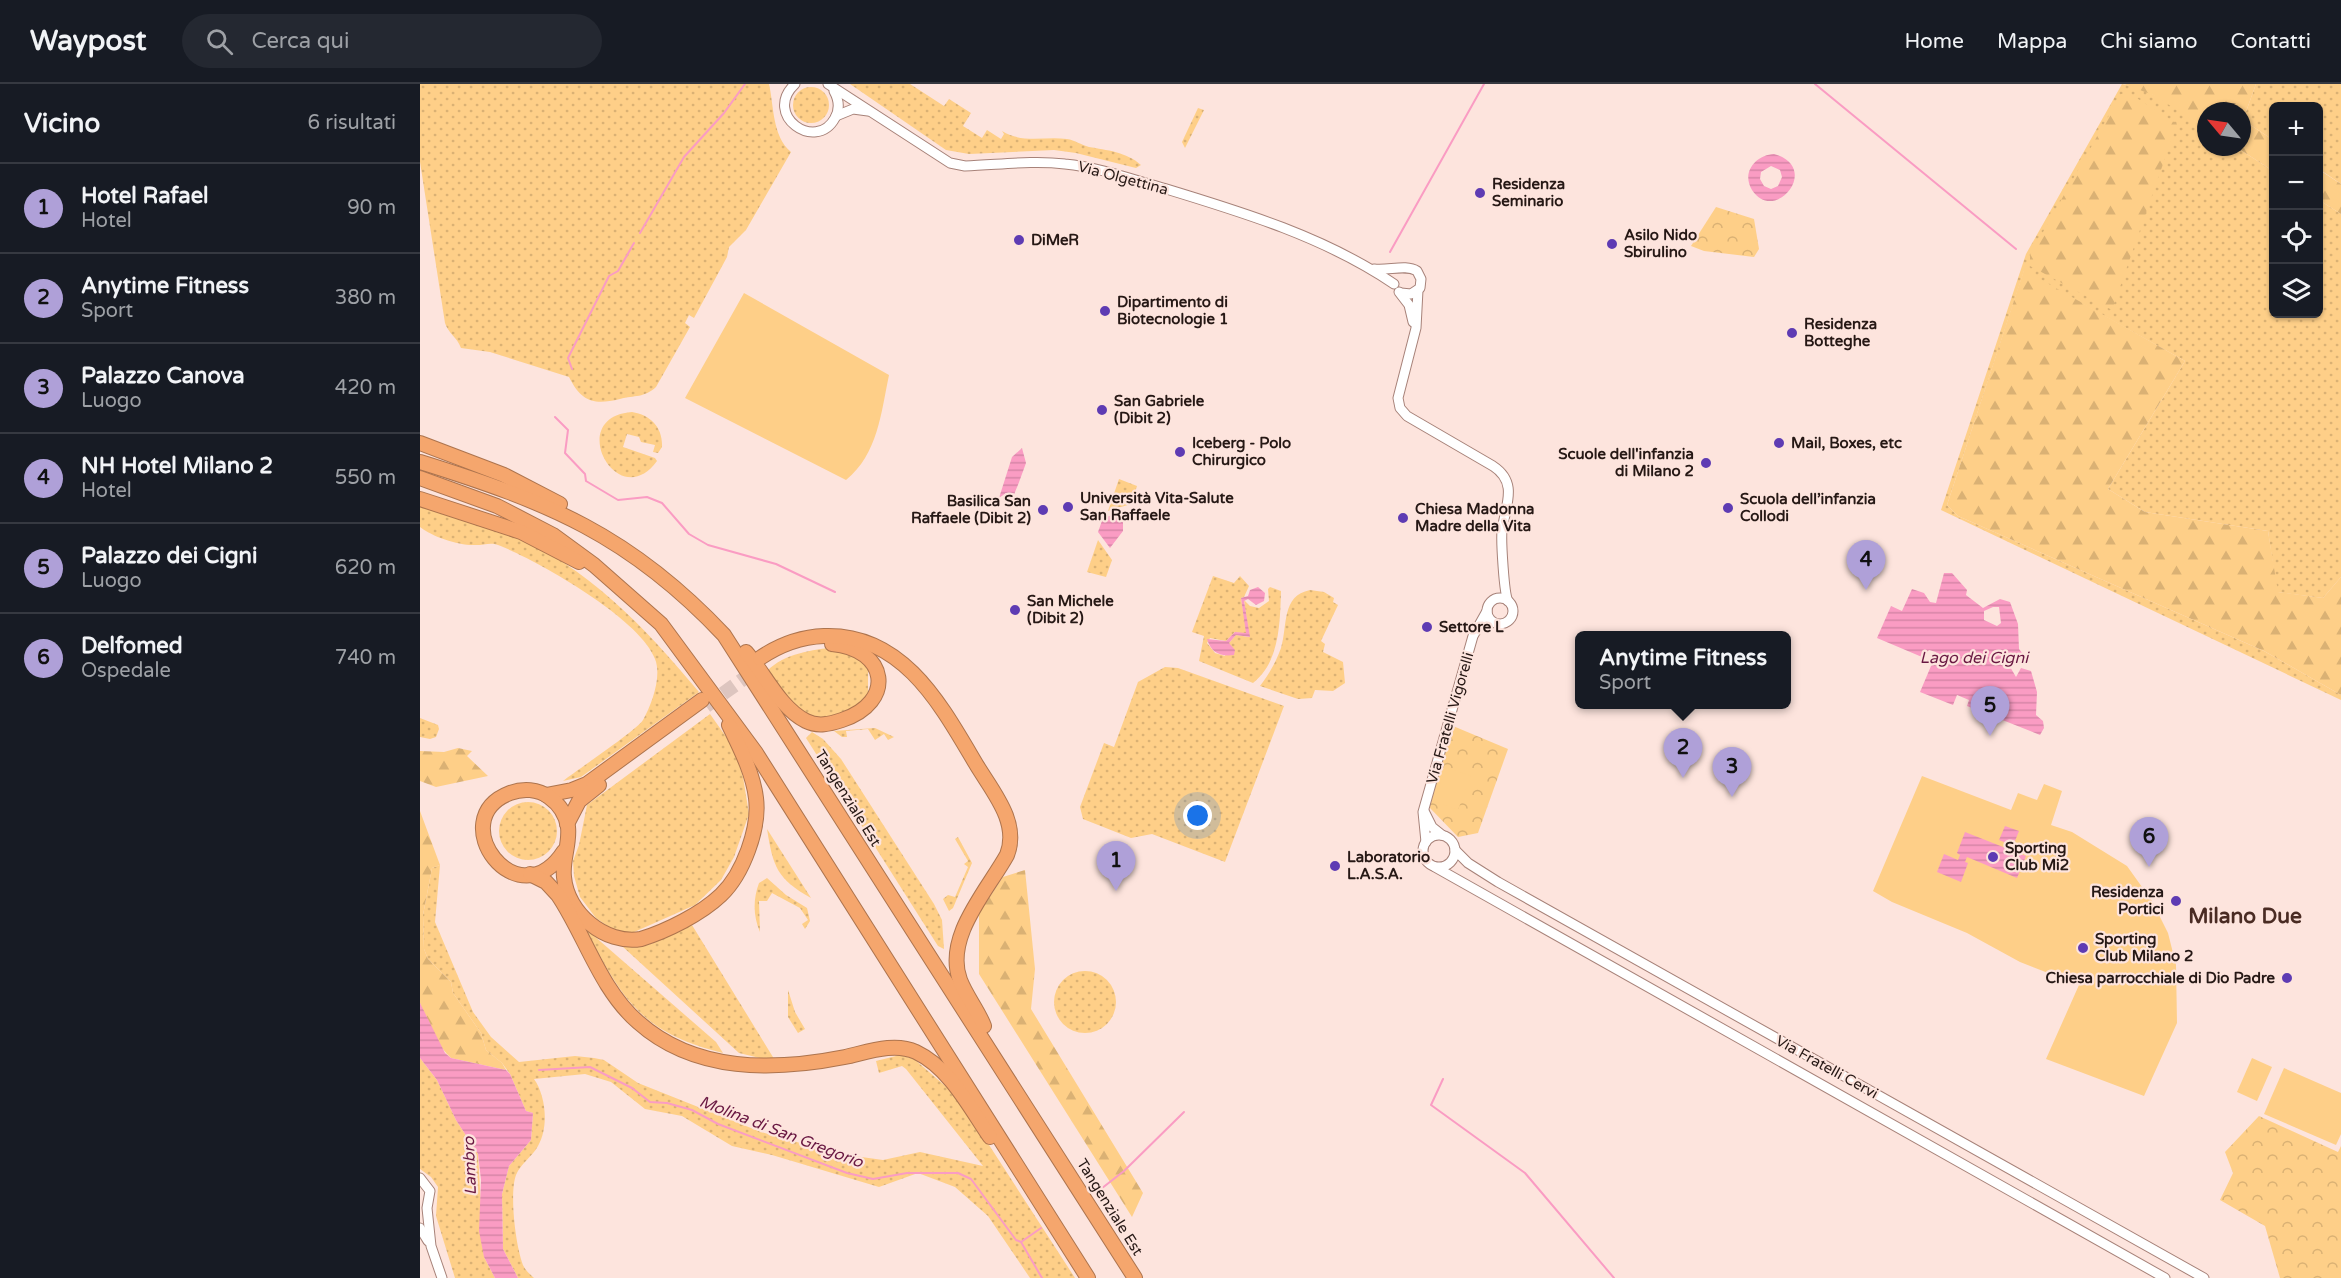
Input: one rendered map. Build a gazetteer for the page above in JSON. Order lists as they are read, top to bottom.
{
  "streets": {
    "highway": ["Tangenziale Est"],
    "street": ["Via Olgettina", "Via Fratelli Vigorelli", "Via Fratelli Cervi"]
  },
  "crossings": [
    ["Via Fratelli Vigorelli", "Via Fratelli Cervi"]
  ],
  "districts": ["Milano Due"],
  "water": ["Lago dei Cigni", "Molina di San Gregorio", "Lambro"],
  "places": [
    "Residenza Seminario",
    "DiMeR",
    "Asilo Nido Sbirulino",
    "Dipartimento di Biotecnologie 1",
    "Residenza Botteghe",
    "San Gabriele (Dibit 2)",
    "Mail, Boxes, etc",
    "Iceberg - Polo Chirurgico",
    "Scuole dell'infanzia di Milano 2",
    "Università Vita-Salute San Raffaele",
    "Scuola dell’infanzia Collodi",
    "Basilica San Raffaele (Dibit 2)",
    "Chiesa Madonna Madre della Vita",
    "San Michele (Dibit 2)",
    "Settore L",
    "Sporting Club Mi2",
    "Laboratorio L.A.S.A.",
    "Residenza Portici",
    "Sporting Club Milano 2",
    "Chiesa parrocchiale di Dio Padre"
  ],
  "north": "top left",
  "page": {
    "header": "Waypost",
    "search": "Cerca qui",
    "nav": [
      "Home",
      "Mappa",
      "Chi siamo",
      "Contatti"
    ],
    "heading": ["Vicino", "6 risultati"],
    "map_buttons": ["+", "−"],
    "list": [
      {
        "mark": "1",
        "name": "Hotel Rafael",
        "note": "Hotel",
        "value": "90 m"
      },
      {
        "mark": "2",
        "name": "Anytime Fitness",
        "note": "Sport",
        "value": "380 m"
      },
      {
        "mark": "3",
        "name": "Palazzo Canova",
        "note": "Luogo",
        "value": "420 m"
      },
      {
        "mark": "4",
        "name": "NH Hotel Milano 2",
        "note": "Hotel",
        "value": "550 m"
      },
      {
        "mark": "5",
        "name": "Palazzo dei Cigni",
        "note": "Luogo",
        "value": "620 m"
      },
      {
        "mark": "6",
        "name": "Delfomed",
        "note": "Ospedale",
        "value": "740 m"
      }
    ],
    "pins": [
      "4",
      "5",
      "2",
      "3",
      "6",
      "1"
    ],
    "popup": ["Anytime Fitness", "Sport"]
  }
}
